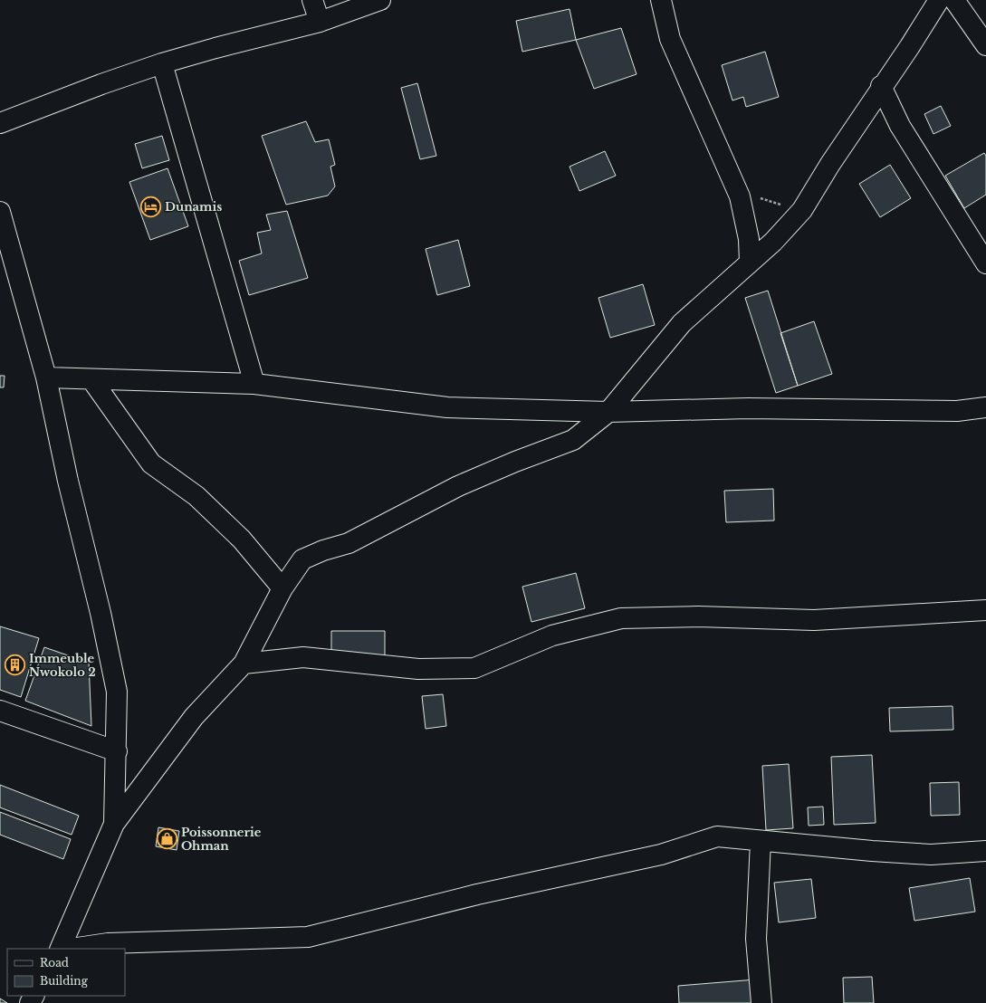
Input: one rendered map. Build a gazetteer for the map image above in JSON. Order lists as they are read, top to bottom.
{
  "places": {
    "hotel": ["Dunamis"],
    "building": ["Immeuble Nwokolo 2"],
    "shop": ["Poissonnerie Ohman"]
  },
  "legend": ["Road", "Building"]
}
